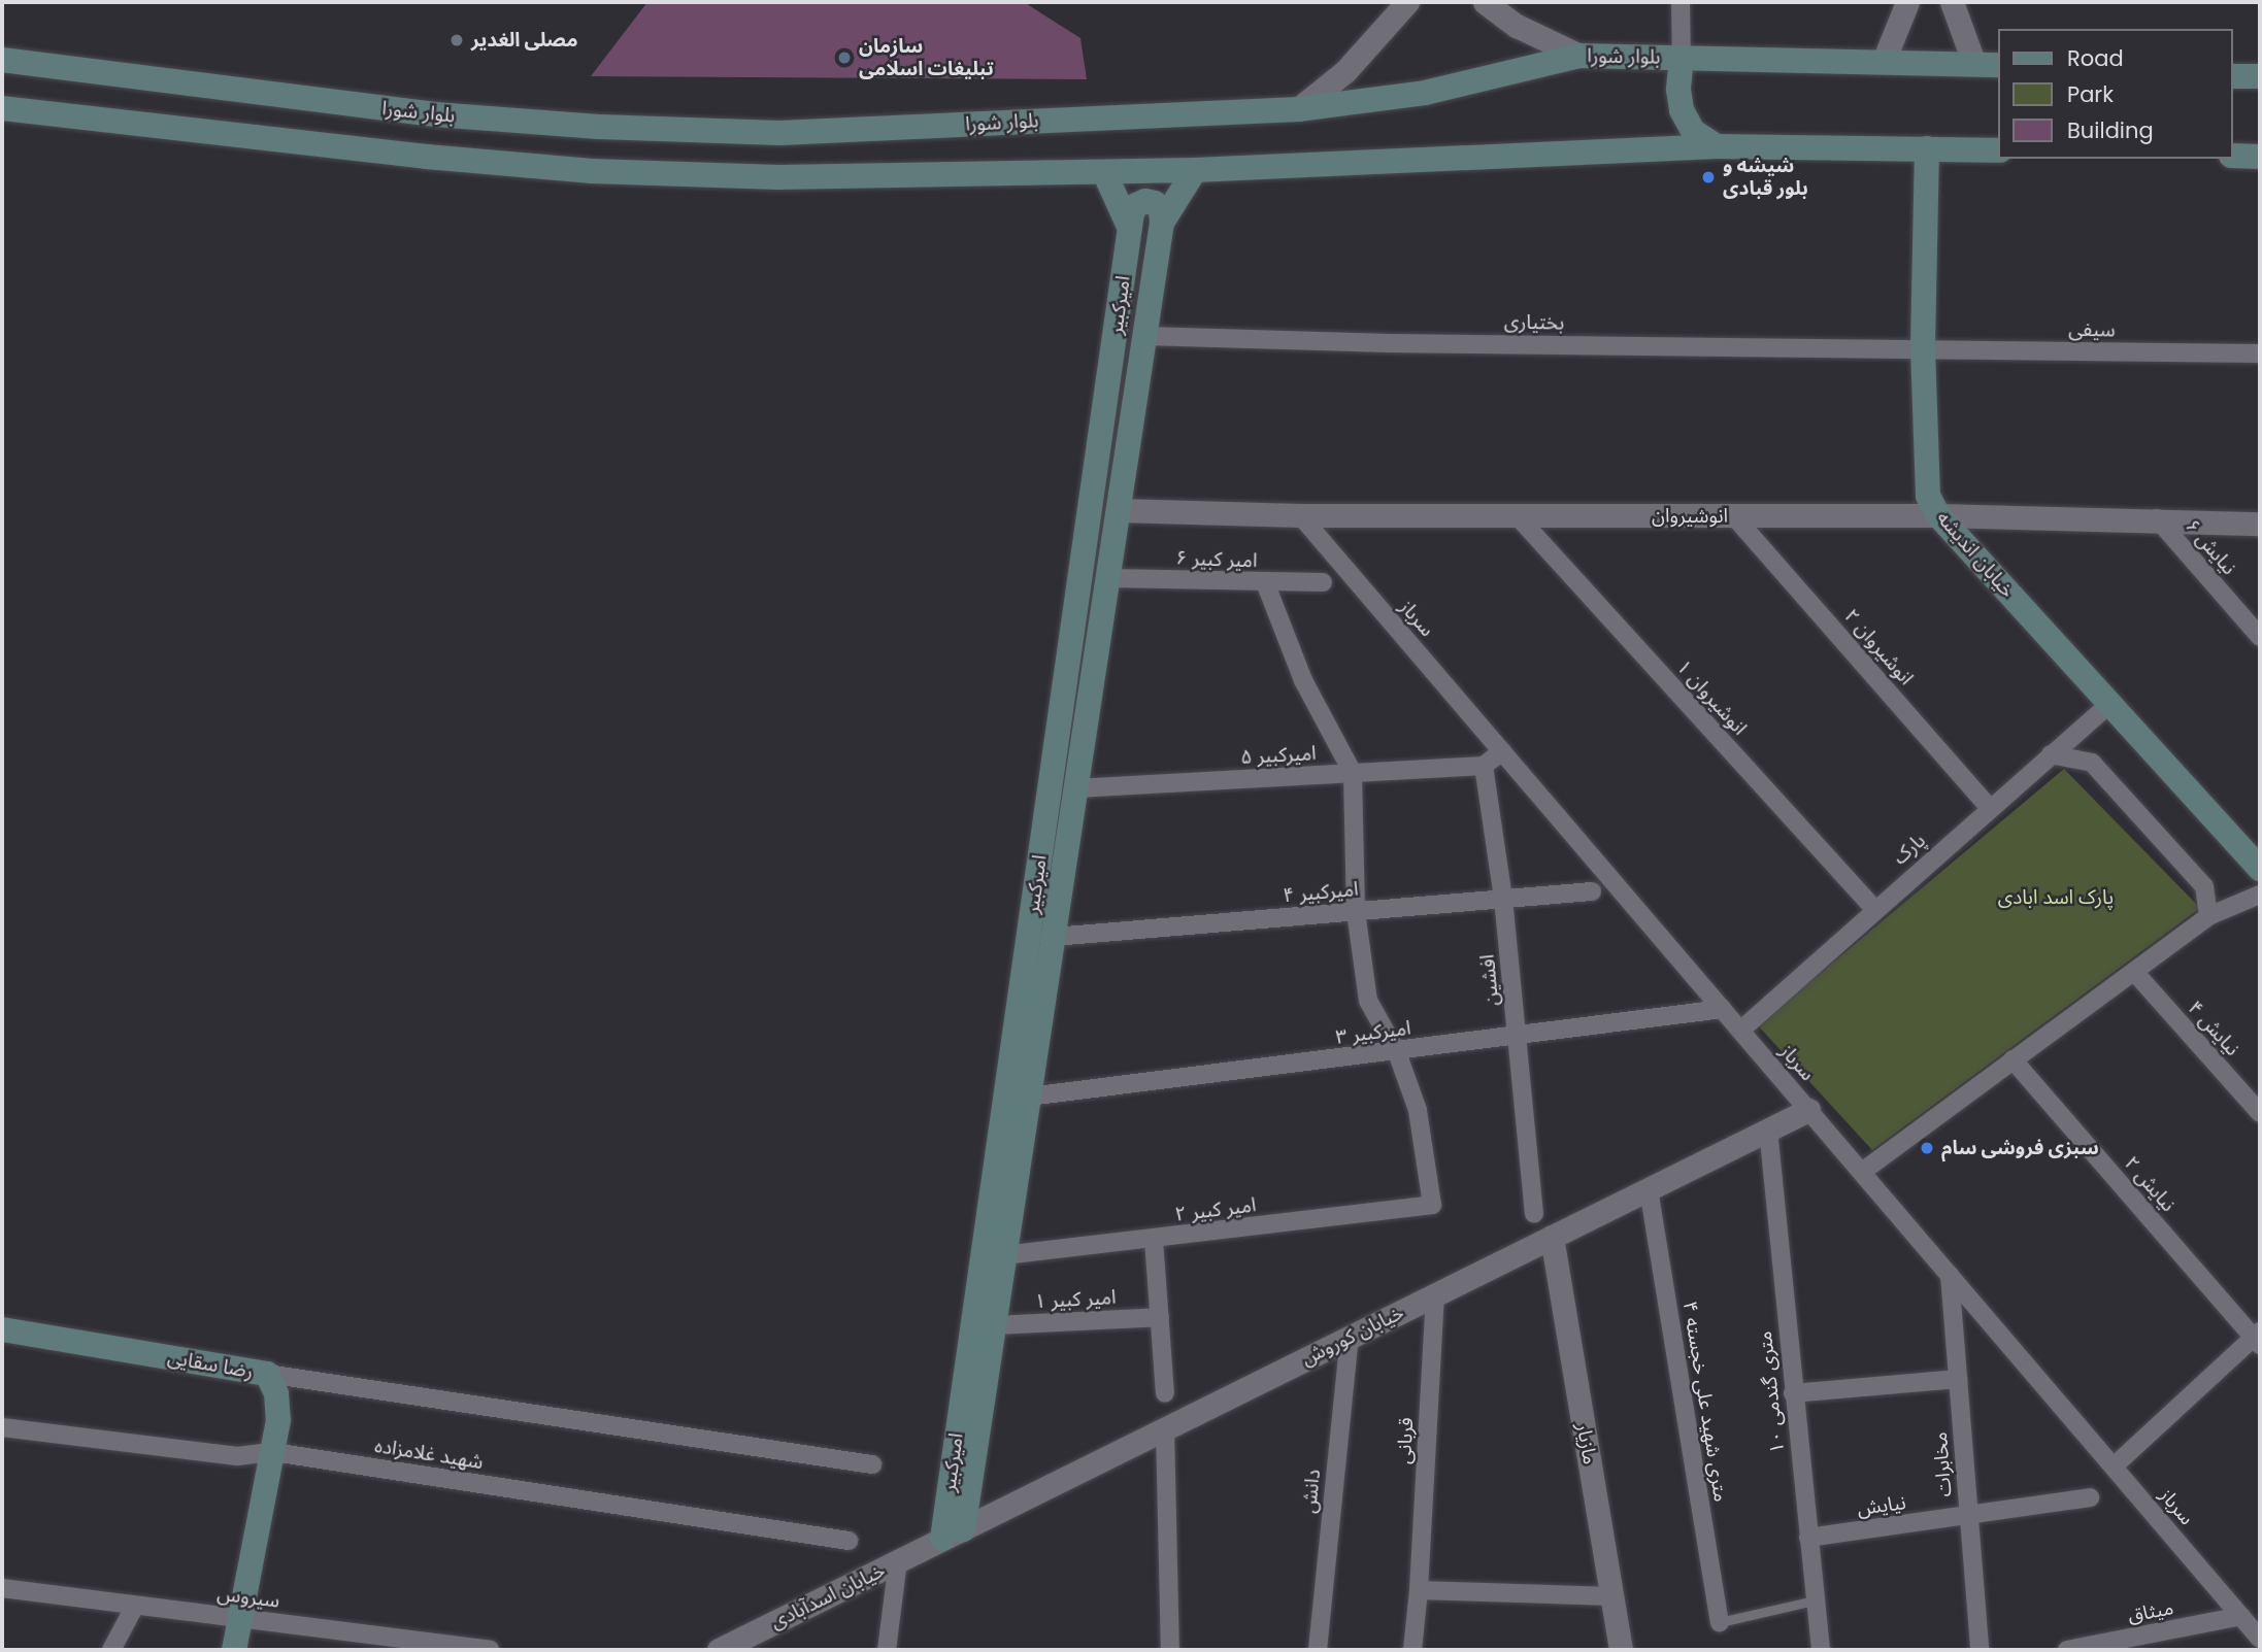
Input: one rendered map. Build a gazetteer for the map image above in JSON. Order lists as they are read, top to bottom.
{
  "streets": {
    "main road": [
      "بلوار شورا",
      "امیرکبیر",
      "خیابان اندیشه",
      "رضا سقایی"
    ],
    "street": [
      "بختیاری",
      "سیفی",
      "انوشیروان",
      "نیایش ۶",
      "امیر کبیر ۶",
      "سرباز",
      "انوشیروان ۲",
      "انوشیروان ۱",
      "امیرکبیر ۵",
      "پارک",
      "امیرکبیر ۴",
      "افشین",
      "نیایش ۴",
      "امیرکبیر ۳",
      "نیایش ۲",
      "امیر کبیر ۲",
      "امیر کبیر ۱",
      "خیابان کوروش",
      "۱۰ متری گندمی",
      "۴ متری شهید علی خجسته",
      "قربانی",
      "مازیار",
      "شهید غلامزاده",
      "مخابرات",
      "دانش",
      "نیایش",
      "خیابان اسدآبادی",
      "سیروس",
      "میثاق"
    ]
  },
  "crossings": [
    ["امیرکبیر", "بختیاری"],
    ["امیرکبیر", "انوشیروان"],
    ["امیرکبیر", "امیر کبیر ۶"],
    ["امیرکبیر", "امیرکبیر ۵"],
    ["امیرکبیر", "امیرکبیر ۴"],
    ["امیرکبیر", "امیرکبیر ۳"],
    ["امیرکبیر", "امیر کبیر ۲"],
    ["امیرکبیر", "امیر کبیر ۱"],
    ["امیرکبیر", "خیابان کوروش"],
    ["بختیاری", "سیفی"],
    ["بختیاری", "خیابان اندیشه"],
    ["سیفی", "خیابان اندیشه"],
    ["انوشیروان", "نیایش ۶"],
    ["انوشیروان", "خیابان اندیشه"],
    ["انوشیروان", "سرباز"],
    ["انوشیروان", "انوشیروان ۲"],
    ["انوشیروان", "انوشیروان ۱"],
    ["خیابان اندیشه", "پارک"],
    ["سرباز", "پارک"],
    ["سرباز", "امیرکبیر ۳"],
    ["سرباز", "خیابان کوروش"],
    ["سرباز", "مخابرات"],
    ["سرباز", "میثاق"],
    ["انوشیروان ۲", "پارک"],
    ["انوشیروان ۱", "پارک"],
    ["امیرکبیر ۵", "افشین"],
    ["امیرکبیر ۴", "افشین"],
    ["افشین", "امیرکبیر ۳"],
    ["امیرکبیر ۳", "امیر کبیر ۲"],
    ["خیابان کوروش", "۱۰ متری گندمی"],
    ["خیابان کوروش", "۴ متری شهید علی خجسته"],
    ["خیابان کوروش", "قربانی"],
    ["خیابان کوروش", "مازیار"],
    ["خیابان کوروش", "دانش"],
    ["خیابان کوروش", "خیابان اسدآبادی"],
    ["رضا سقایی", "شهید غلامزاده"],
    ["رضا سقایی", "سیروس"],
    ["۱۰ متری گندمی", "نیایش"],
    ["مخابرات", "نیایش"]
  ],
  "parks": ["پارک اسد ابادی"],
  "places": [
    "مصلی الغدیر",
    "سازمان تبلیغات اسلامی",
    "شیشه و بلور قبادی",
    "سبزی فروشی سام"
  ],
  "legend": ["Road", "Park", "Building"]
}
